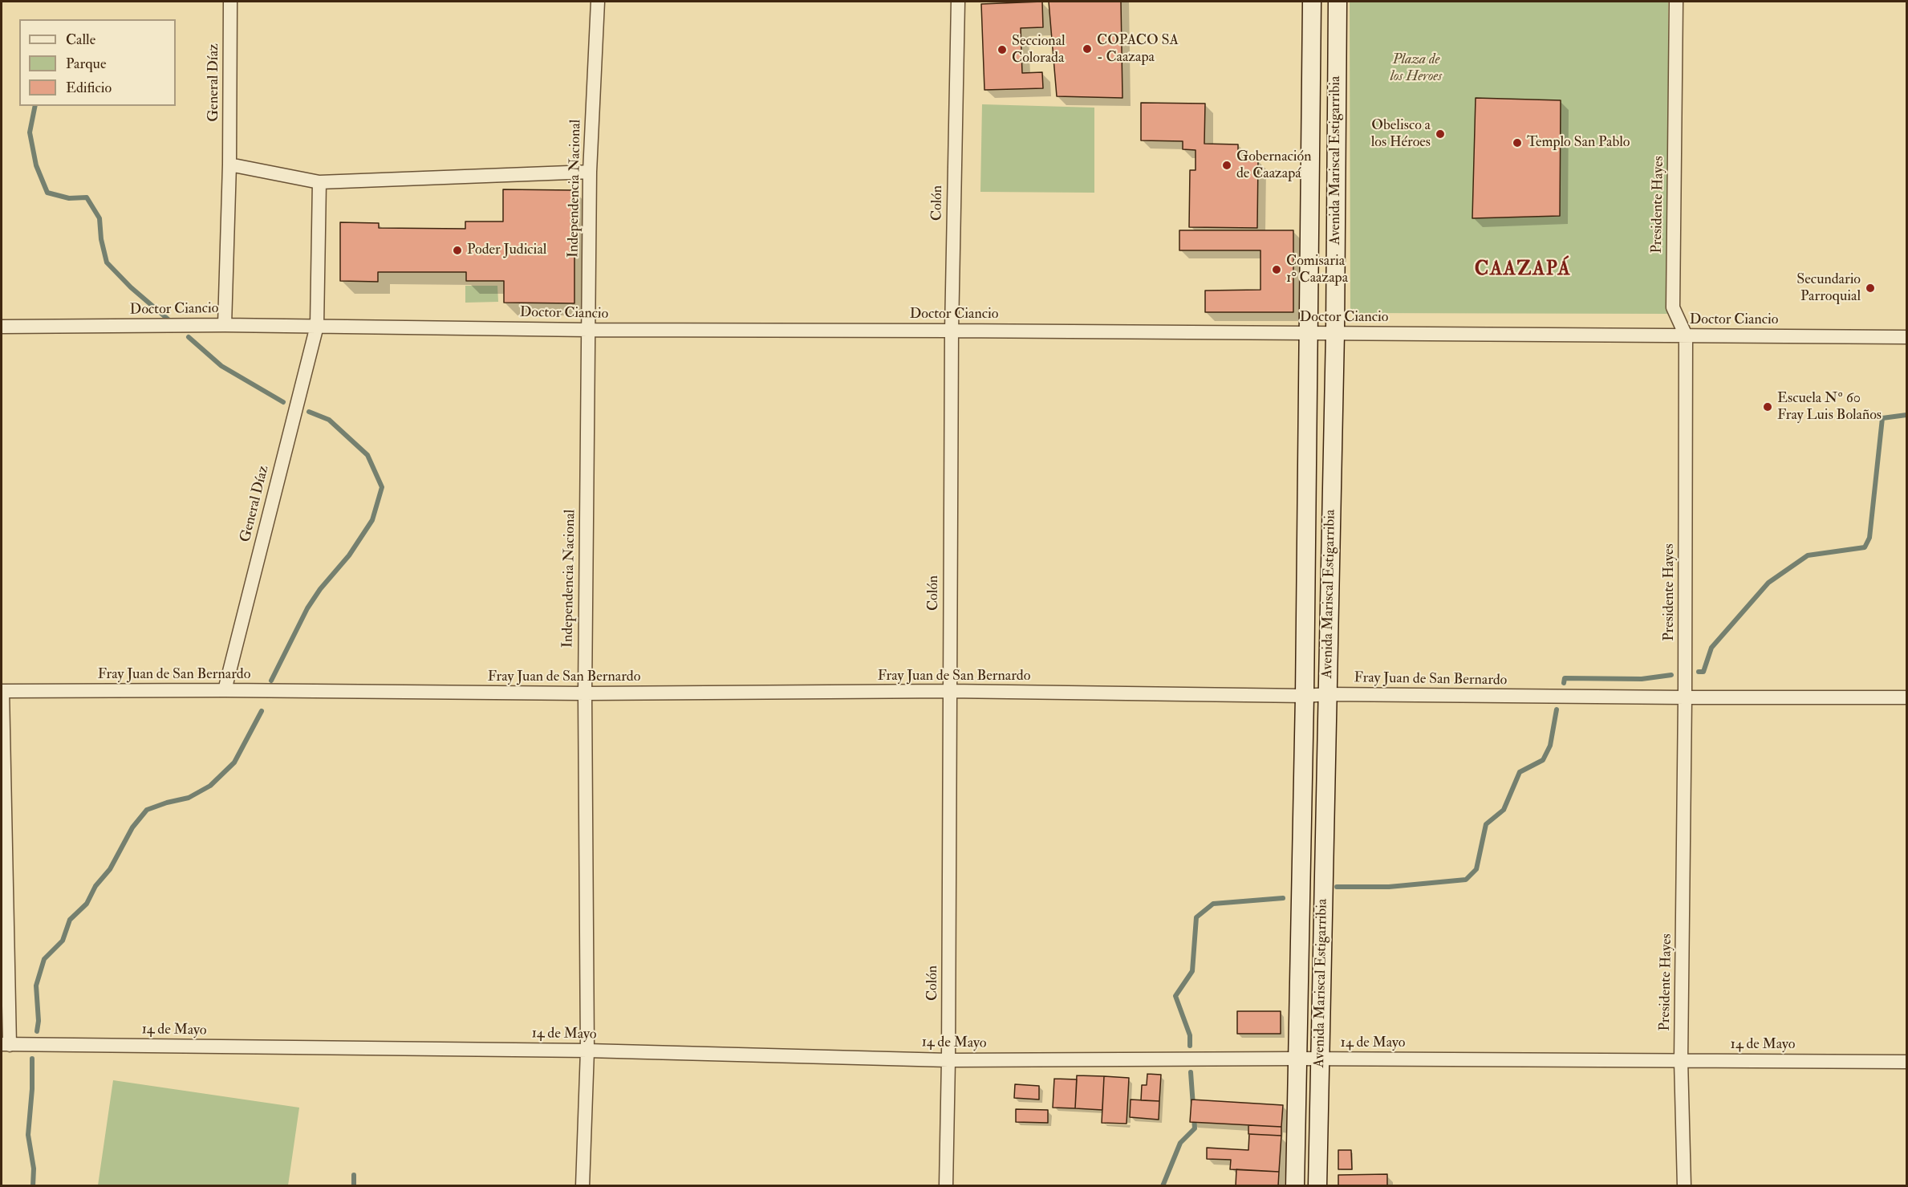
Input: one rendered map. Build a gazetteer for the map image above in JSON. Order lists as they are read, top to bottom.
{
  "streets": {
    "main road": ["Avenida Mariscal Estigarribia"],
    "street": [
      "General Díaz",
      "Independencia Nacional",
      "Colón",
      "Presidente Hayes",
      "Doctor Ciancio",
      "Fray Juan de San Bernardo",
      "14 de Mayo"
    ]
  },
  "crossings": [
    ["General Díaz", "Doctor Ciancio"],
    ["General Díaz", "Fray Juan de San Bernardo"],
    ["Avenida Mariscal Estigarribia", "Doctor Ciancio"],
    ["Avenida Mariscal Estigarribia", "Fray Juan de San Bernardo"],
    ["Avenida Mariscal Estigarribia", "14 de Mayo"],
    ["Independencia Nacional", "Doctor Ciancio"],
    ["Independencia Nacional", "Fray Juan de San Bernardo"],
    ["Independencia Nacional", "14 de Mayo"],
    ["Colón", "Doctor Ciancio"],
    ["Colón", "Fray Juan de San Bernardo"],
    ["Colón", "14 de Mayo"],
    ["Presidente Hayes", "Doctor Ciancio"],
    ["Presidente Hayes", "Fray Juan de San Bernardo"],
    ["Presidente Hayes", "14 de Mayo"]
  ],
  "districts": ["CAAZAPÁ"],
  "parks": ["Plaza de los Heroes"],
  "places": [
    "COPACO SA - Caazapa",
    "Seccional Colorada",
    "Obelisco a los Héroes",
    "Templo San Pablo",
    "Gobernación de Caazapá",
    "Poder Judicial",
    "Comisaria 1° Caazapa",
    "Secundario Parroquial",
    "Escuela Nº 60 Fray Luis Bolaños"
  ],
  "legend": ["Calle", "Parque", "Edificio"]
}
